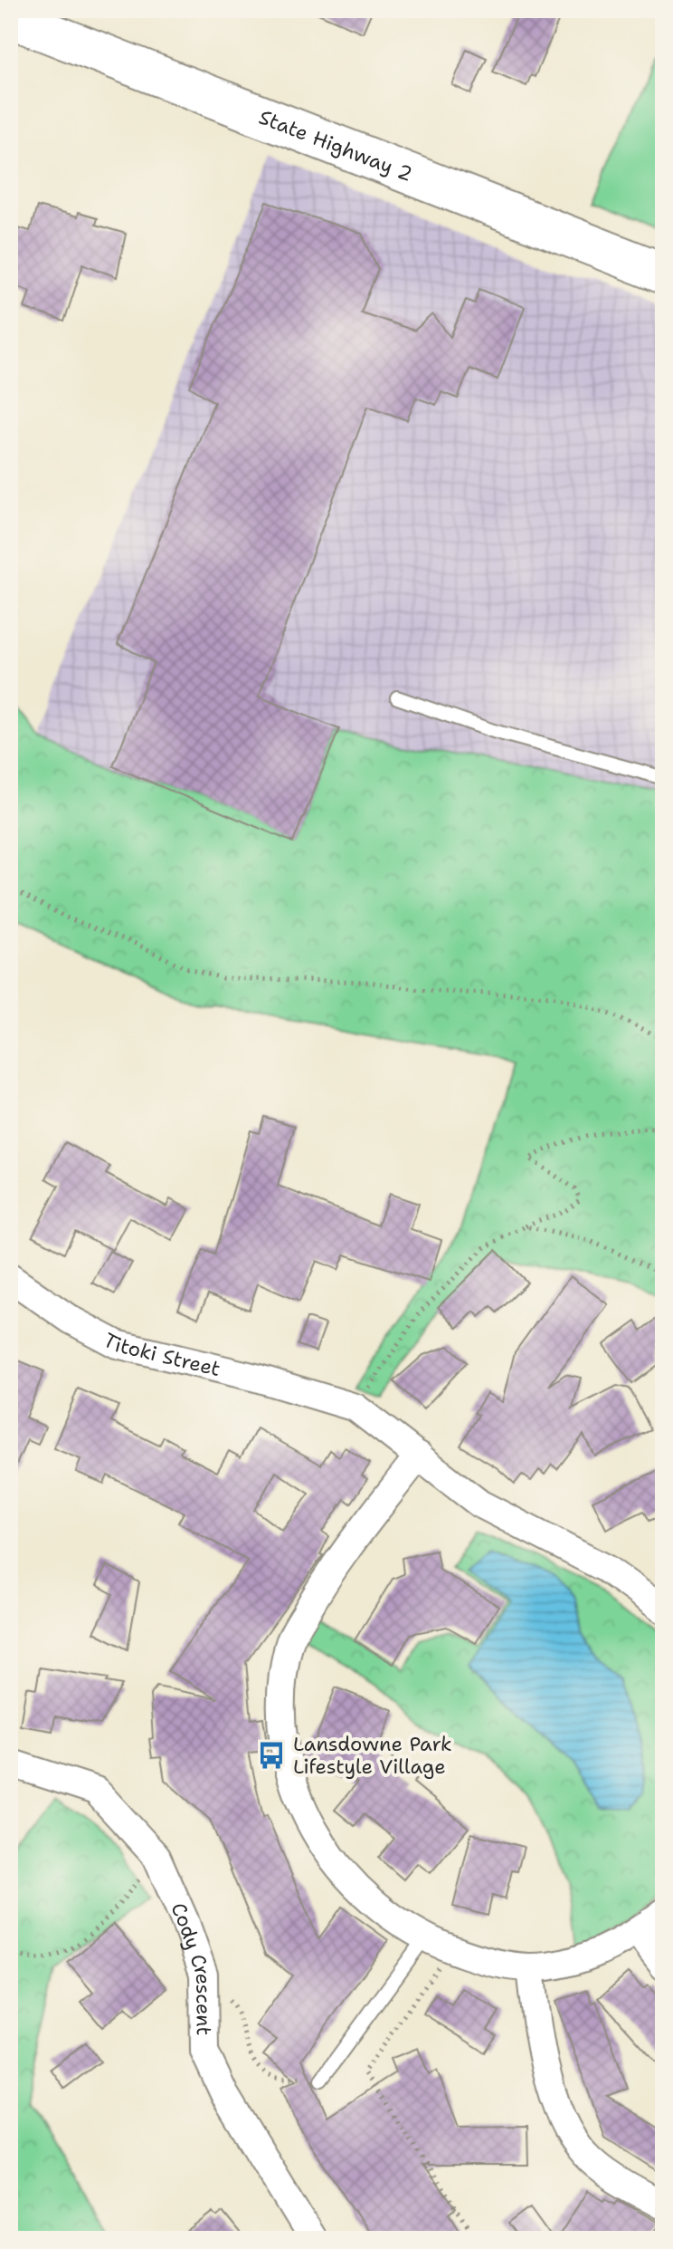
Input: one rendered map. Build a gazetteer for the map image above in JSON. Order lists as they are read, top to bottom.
{
  "streets": {
    "highway": ["State Highway 2"],
    "street": ["Titoki Street", "Cody Crescent"]
  },
  "places": {
    "bus stop": ["Lansdowne Park Lifestyle Village"]
  }
}
